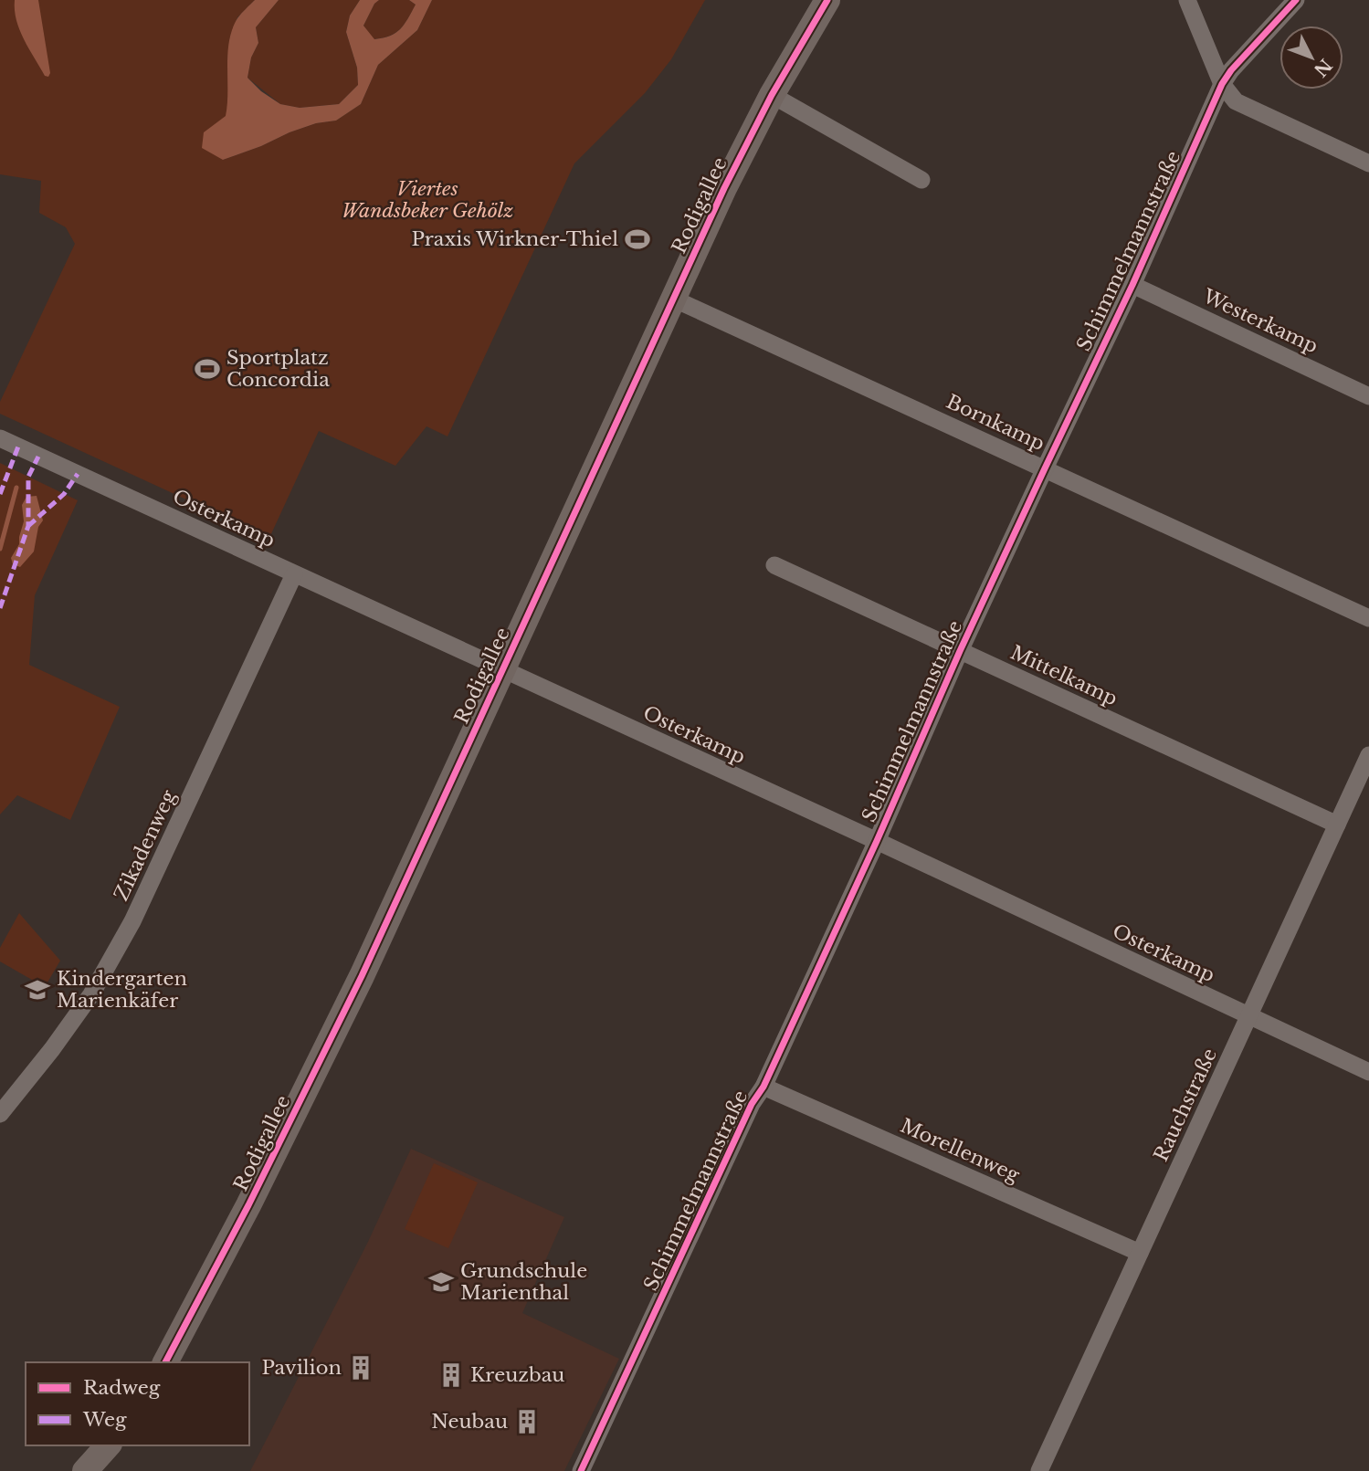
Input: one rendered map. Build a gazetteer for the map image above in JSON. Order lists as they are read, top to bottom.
{
  "streets": {
    "main road": ["Rodigallee"],
    "street": [
      "Schimmelmannstraße",
      "Westerkamp",
      "Bornkamp",
      "Osterkamp",
      "Mittelkamp",
      "Zikadenweg",
      "Rauchstraße",
      "Morellenweg"
    ]
  },
  "crossings": [
    ["Rodigallee", "Bornkamp"],
    ["Rodigallee", "Osterkamp"],
    ["Schimmelmannstraße", "Westerkamp"],
    ["Schimmelmannstraße", "Bornkamp"],
    ["Schimmelmannstraße", "Osterkamp"],
    ["Schimmelmannstraße", "Mittelkamp"],
    ["Schimmelmannstraße", "Morellenweg"],
    ["Osterkamp", "Zikadenweg"],
    ["Osterkamp", "Rauchstraße"],
    ["Mittelkamp", "Rauchstraße"],
    ["Rauchstraße", "Morellenweg"]
  ],
  "parks": ["Viertes Wandsbeker Gehölz"],
  "places": {
    "sports": ["Praxis Wirkner-Thiel", "Sportplatz Concordia"],
    "school or university": ["Kindergarten Marienkäfer", "Grundschule Marienthal"],
    "building": ["Pavilion", "Kreuzbau", "Neubau"]
  },
  "legend": ["Radweg", "Weg"],
  "north": "bottom right"
}
